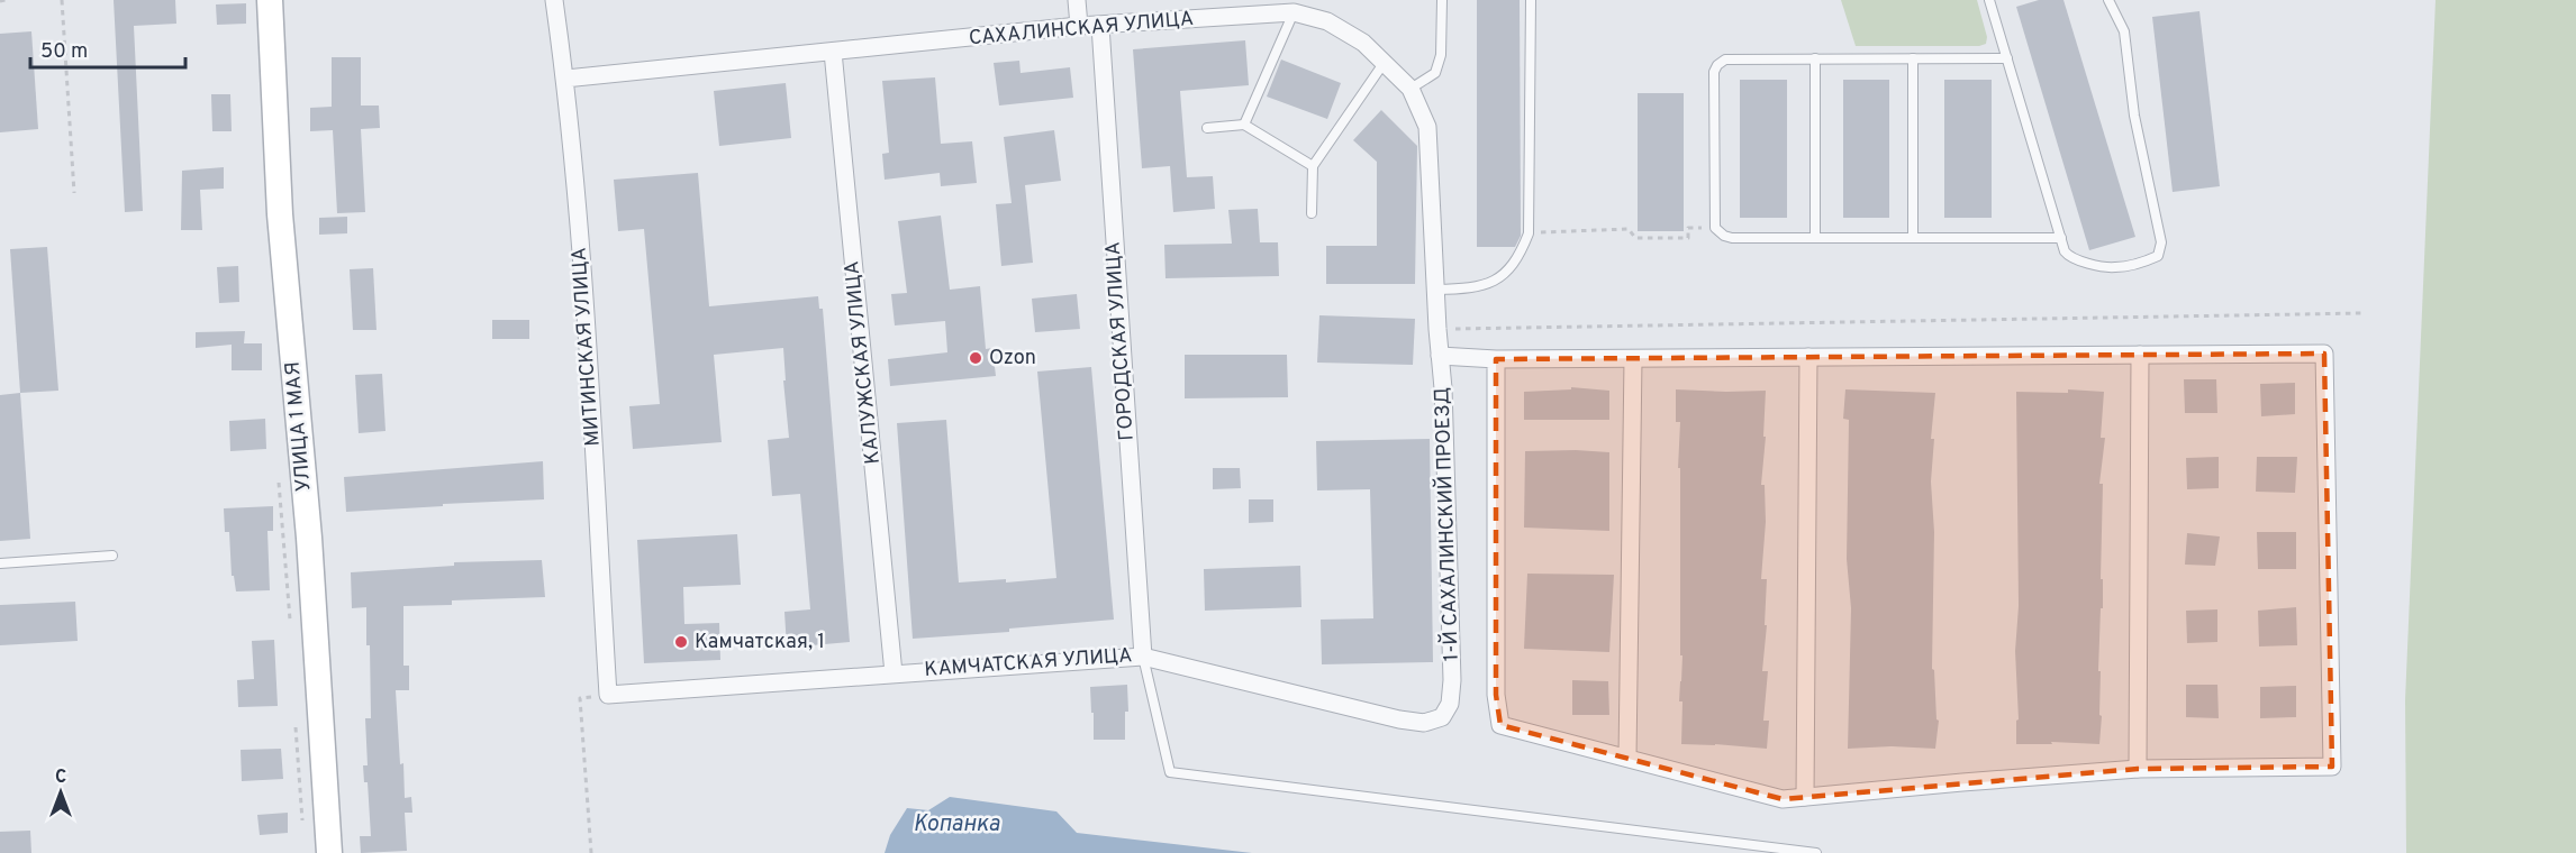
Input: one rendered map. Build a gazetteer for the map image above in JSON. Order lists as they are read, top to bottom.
{
  "streets": {
    "street": [
      "САХАЛИНСКАЯ УЛИЦА",
      "ГОРОДСКАЯ УЛИЦА",
      "МИТИНСКАЯ УЛИЦА",
      "КАЛУЖСКАЯ УЛИЦА",
      "УЛИЦА 1 МАЯ",
      "1-Й САХАЛИНСКИЙ ПРОЕЗД",
      "КАМЧАТСКАЯ УЛИЦА"
    ]
  },
  "crossings": [
    ["САХАЛИНСКАЯ УЛИЦА", "ГОРОДСКАЯ УЛИЦА"],
    ["САХАЛИНСКАЯ УЛИЦА", "МИТИНСКАЯ УЛИЦА"],
    ["САХАЛИНСКАЯ УЛИЦА", "КАЛУЖСКАЯ УЛИЦА"],
    ["САХАЛИНСКАЯ УЛИЦА", "1-Й САХАЛИНСКИЙ ПРОЕЗД"],
    ["ГОРОДСКАЯ УЛИЦА", "КАМЧАТСКАЯ УЛИЦА"],
    ["МИТИНСКАЯ УЛИЦА", "КАМЧАТСКАЯ УЛИЦА"],
    ["КАЛУЖСКАЯ УЛИЦА", "КАМЧАТСКАЯ УЛИЦА"],
    ["1-Й САХАЛИНСКИЙ ПРОЕЗД", "КАМЧАТСКАЯ УЛИЦА"]
  ],
  "water": ["Копанка"],
  "places": ["Ozon", "Камчатская, 1"],
  "scale_bar": "50 m",
  "north": "top"
}
